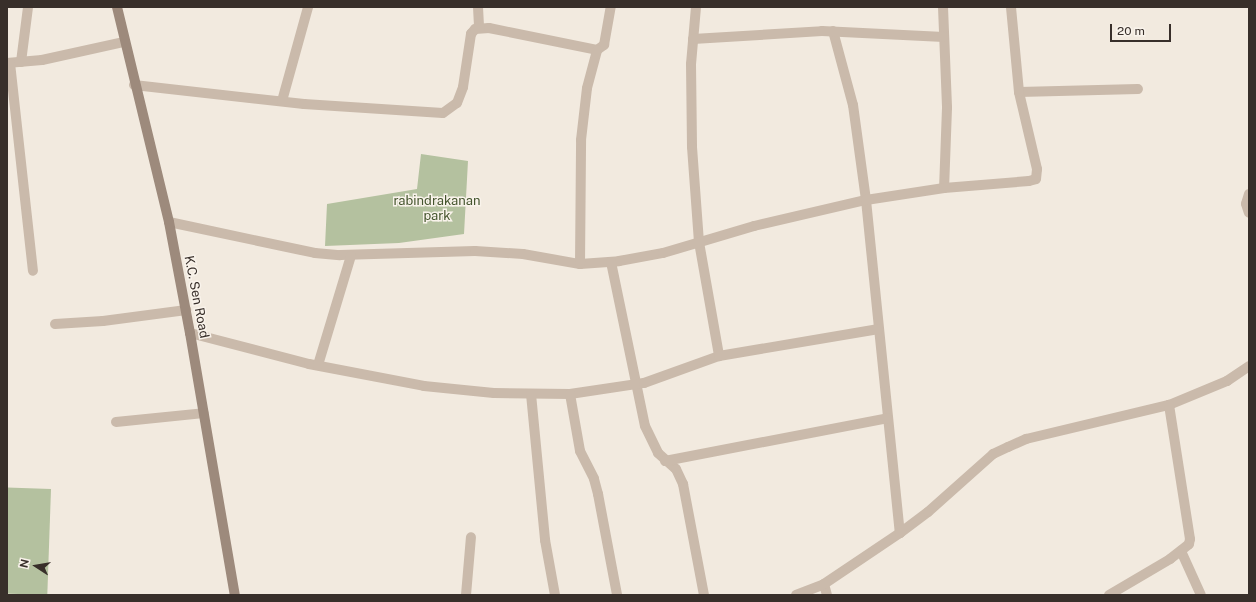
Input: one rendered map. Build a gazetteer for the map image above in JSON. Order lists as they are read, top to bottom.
{
  "streets": {
    "street": ["K.C. Sen Road"]
  },
  "parks": ["rabindrakanan park"],
  "scale_bar": "20 m",
  "north": "left"
}
